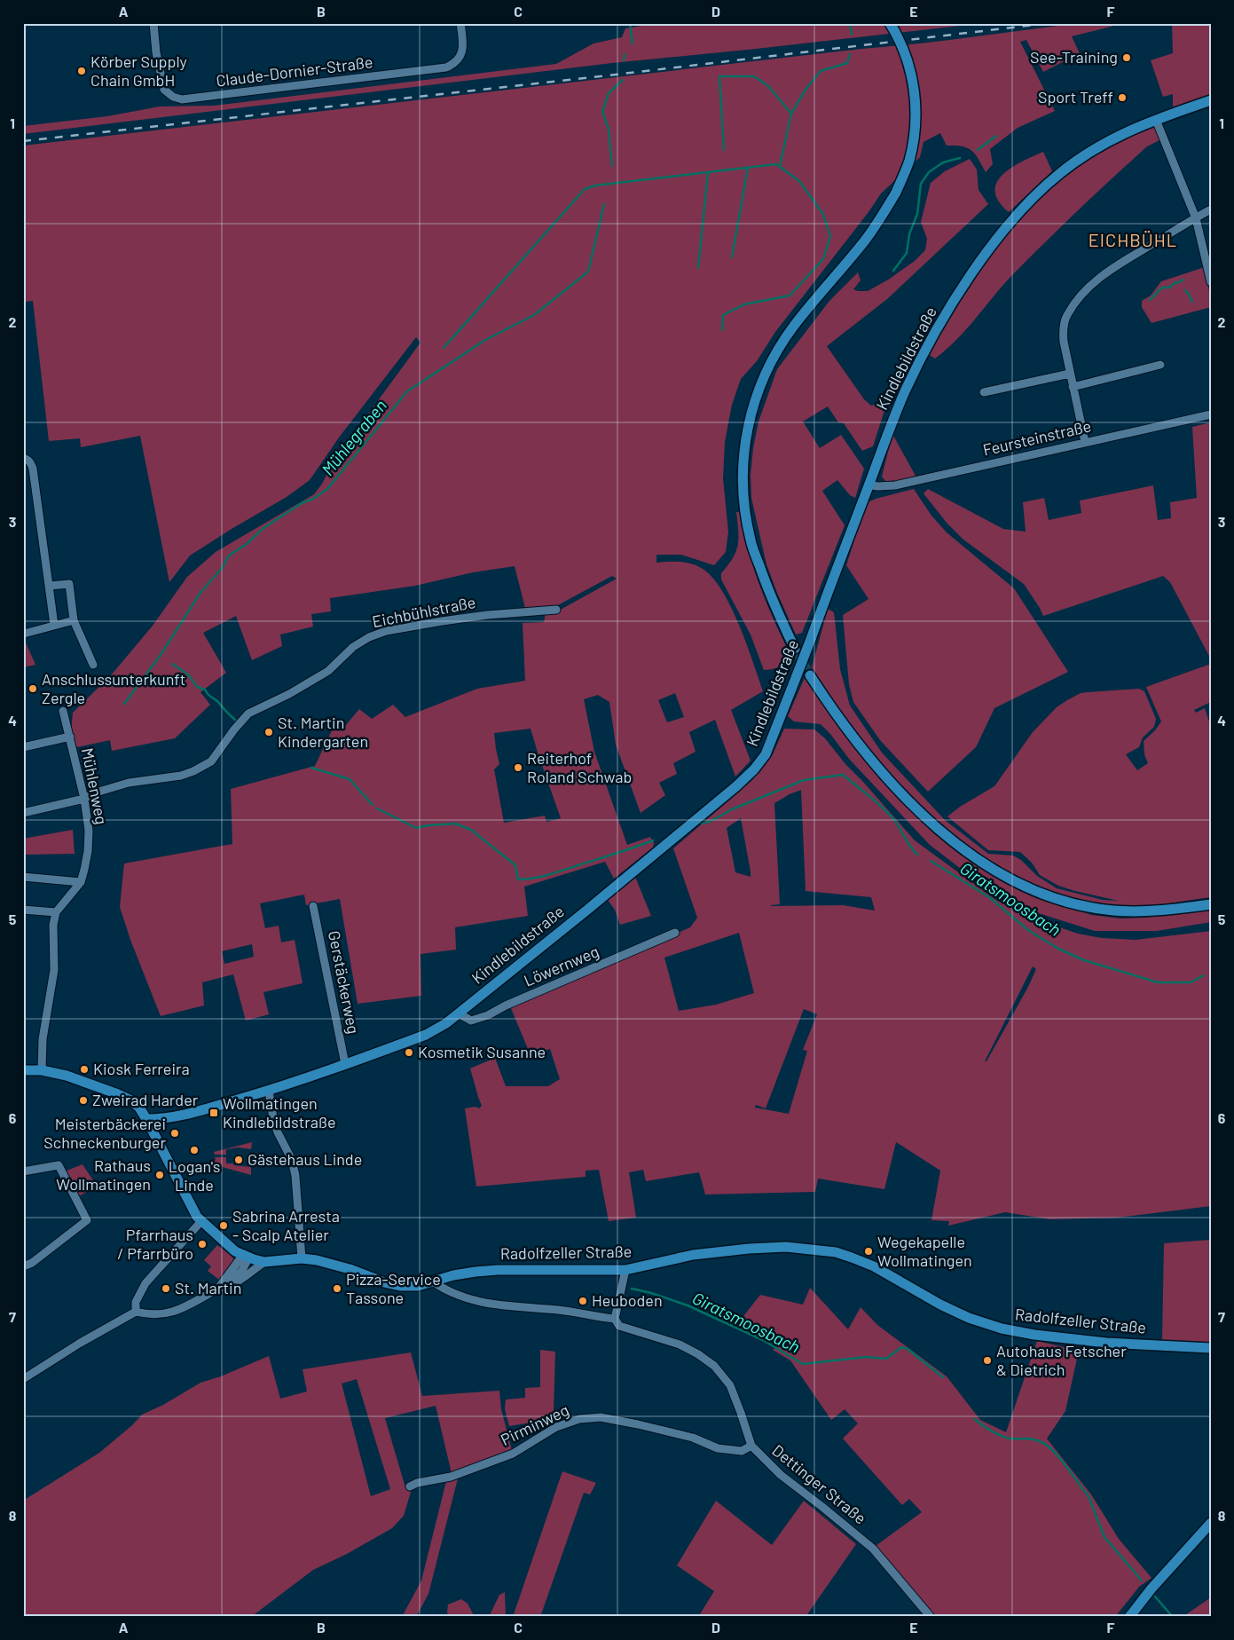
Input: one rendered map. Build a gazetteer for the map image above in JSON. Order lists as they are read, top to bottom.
{
  "streets": {
    "main road": ["Kindlebildstraße", "Radolfzeller Straße"],
    "street": [
      "Claude-Dornier-Straße",
      "Feursteinstraße",
      "Eichbühlstraße",
      "Mühlenweg",
      "Löwernweg",
      "Gerstäckerweg",
      "Pirminweg",
      "Dettinger Straße"
    ]
  },
  "crossings": [
    ["Kindlebildstraße", "Feursteinstraße"],
    ["Kindlebildstraße", "Löwernweg"],
    ["Kindlebildstraße", "Gerstäckerweg"],
    ["Kindlebildstraße", "Radolfzeller Straße"],
    ["Eichbühlstraße", "Mühlenweg"],
    ["Radolfzeller Straße", "Dettinger Straße"],
    ["Pirminweg", "Dettinger Straße"]
  ],
  "districts": ["EICHBÜHL"],
  "water": ["Mühlegraben", "Giratsmoosbach"],
  "places": {
    "other": [
      "See-Training",
      "Körber Supply Chain GmbH",
      "Sport Treff",
      "Anschlussunterkunft Zergle",
      "St. Martin Kindergarten",
      "Reiterhof Roland Schwab",
      "Kosmetik Susanne",
      "Kiosk Ferreira",
      "Zweirad Harder",
      "Meisterbäckerei Schneckenburger",
      "Logan's Linde",
      "Gästehaus Linde",
      "Rathaus Wollmatingen",
      "Sabrina Arresta - Scalp Atelier",
      "Pfarrhaus / Pfarrbüro",
      "Wegekapelle Wollmatingen",
      "St. Martin",
      "Pizza-Service Tassone",
      "Heuboden",
      "Autohaus Fetscher & Dietrich"
    ],
    "transit": ["Wollmatingen Kindlebildstraße"]
  },
  "grid": {
    "columns": [
      "A",
      "B",
      "C",
      "D",
      "E",
      "F"
    ],
    "rows": [
      "1",
      "2",
      "3",
      "4",
      "5",
      "6",
      "7",
      "8"
    ]
  }
}
